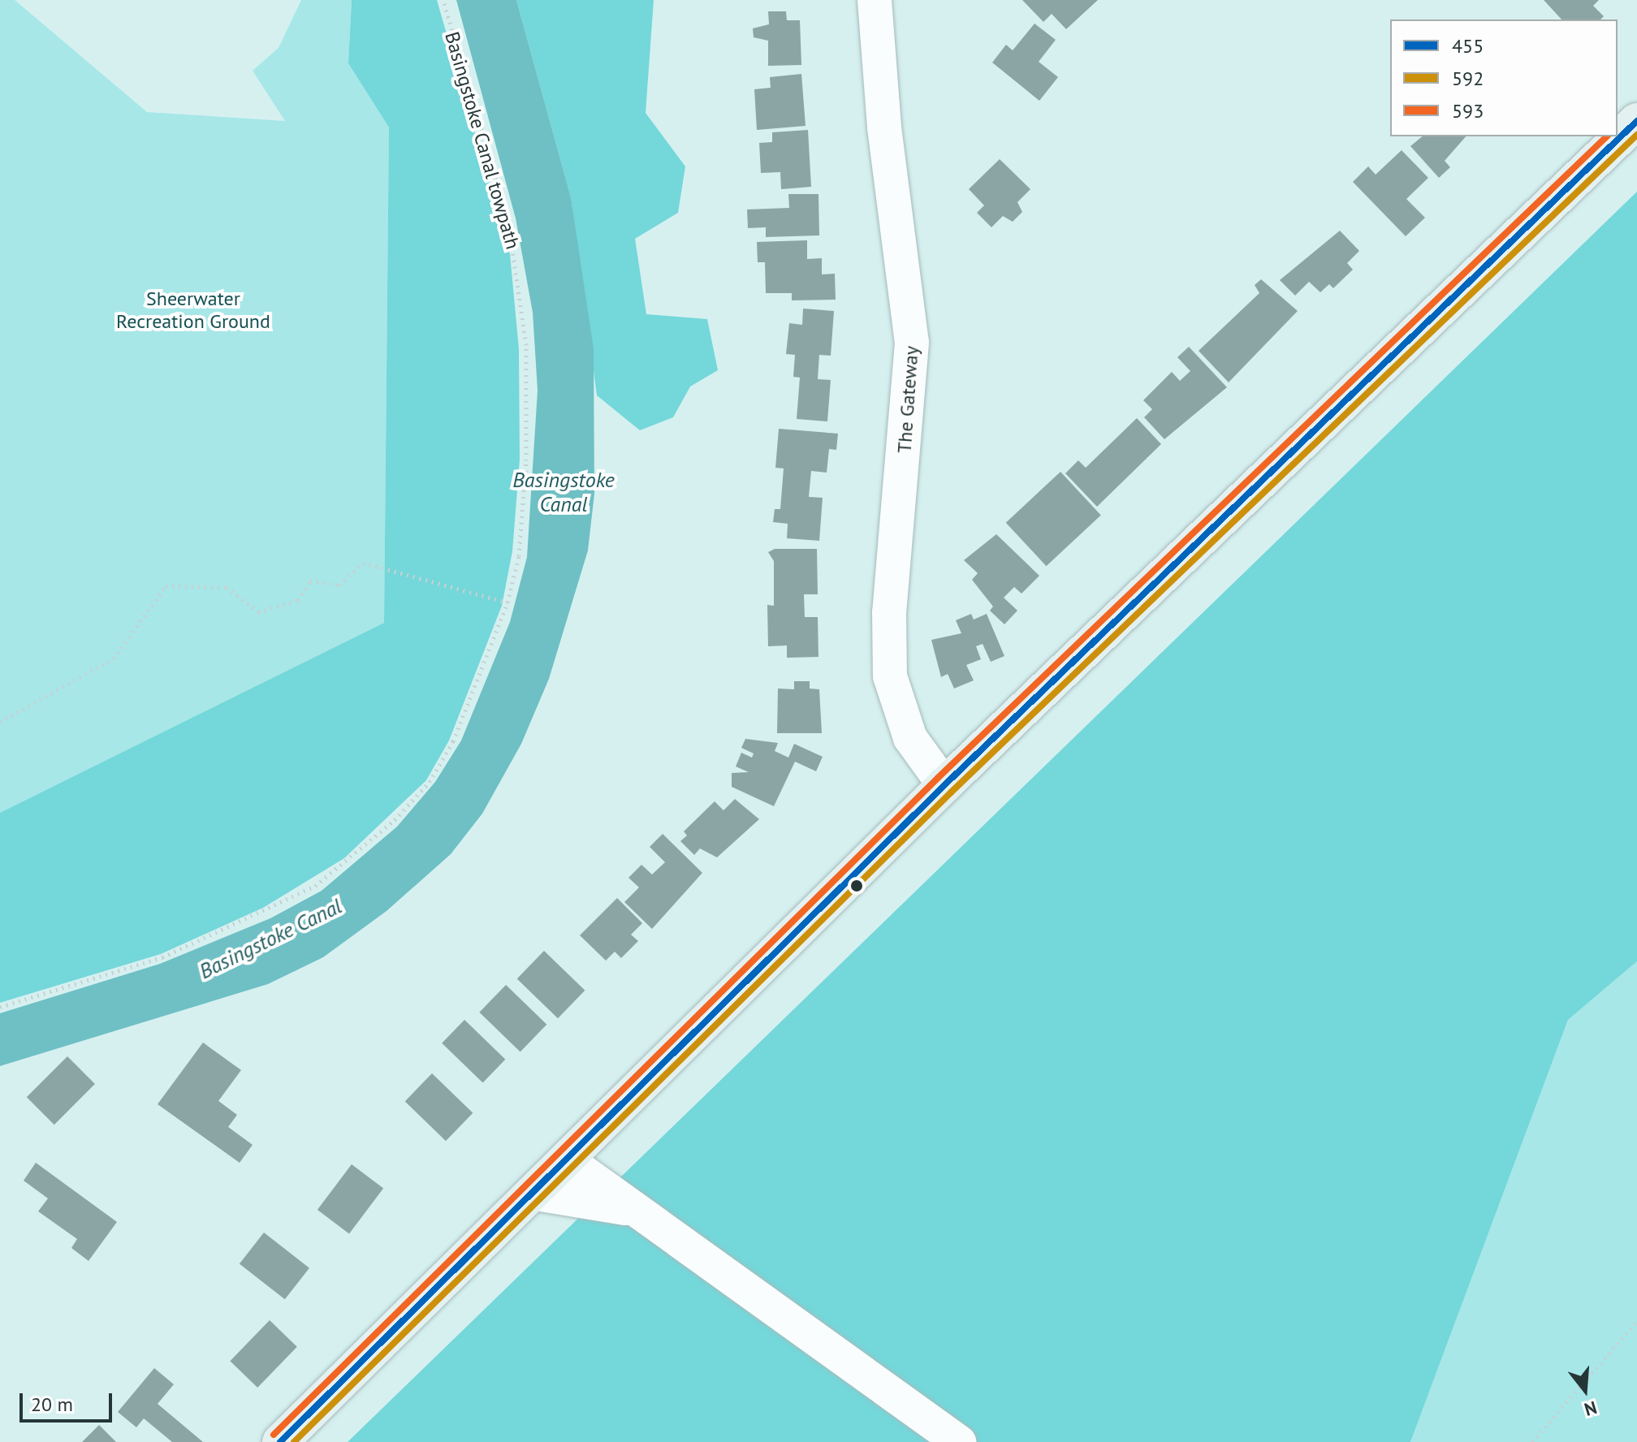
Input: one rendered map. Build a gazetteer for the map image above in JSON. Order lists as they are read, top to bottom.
{
  "streets": {
    "street": ["The Gateway"],
    "path": ["Basingstoke Canal towpath"]
  },
  "water": ["Basingstoke Canal"],
  "parks": ["Sheerwater Recreation Ground"],
  "lines": ["transit line 455", "transit line 592", "transit line 593"],
  "legend": ["455", "592", "593"],
  "scale_bar": "20 m",
  "north": "bottom"
}
